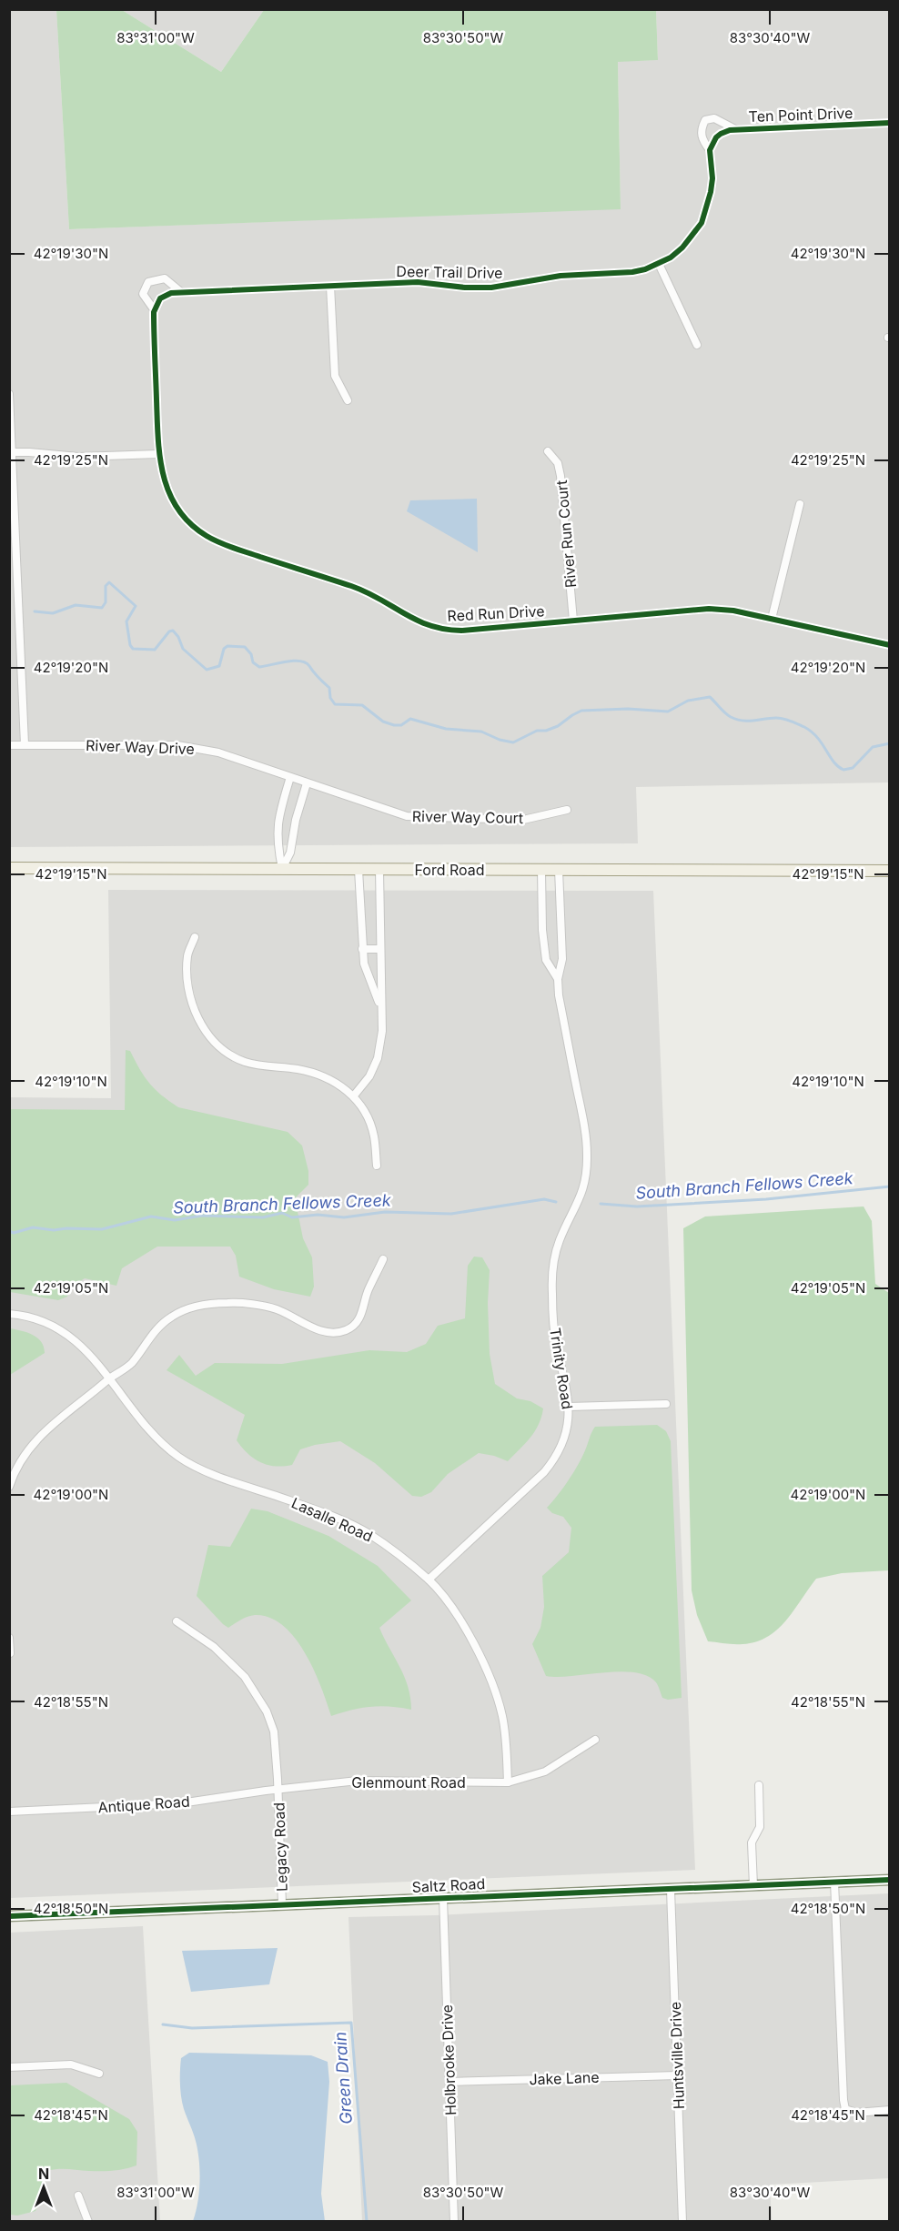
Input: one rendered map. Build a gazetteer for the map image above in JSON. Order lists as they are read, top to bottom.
{
  "streets": {
    "main road": ["Ford Road"],
    "street": [
      "Ten Point Drive",
      "Deer Trail Drive",
      "River Run Court",
      "Red Run Drive",
      "River Way Drive",
      "River Way Court",
      "Trinity Road",
      "Lasalle Road",
      "Glenmount Road",
      "Antique Road",
      "Legacy Road",
      "Saltz Road",
      "Huntsville Drive",
      "Holbrooke Drive",
      "Jake Lane"
    ]
  },
  "crossings": [
    ["Ten Point Drive", "Deer Trail Drive"],
    ["Deer Trail Drive", "Red Run Drive"],
    ["River Run Court", "Red Run Drive"],
    ["River Way Drive", "River Way Court"],
    ["Ford Road", "Trinity Road"],
    ["Trinity Road", "Lasalle Road"],
    ["Lasalle Road", "Glenmount Road"],
    ["Glenmount Road", "Antique Road"],
    ["Glenmount Road", "Legacy Road"],
    ["Antique Road", "Legacy Road"],
    ["Legacy Road", "Saltz Road"],
    ["Saltz Road", "Huntsville Drive"],
    ["Saltz Road", "Holbrooke Drive"],
    ["Huntsville Drive", "Jake Lane"],
    ["Holbrooke Drive", "Jake Lane"]
  ],
  "water": ["South Branch Fellows Creek", "Green Drain"],
  "north": "top",
  "coordinates": [
    "83°31'00\"W",
    "83°30'50\"W",
    "83°30'40\"W",
    "42°19'30\"N",
    "42°19'25\"N",
    "42°19'20\"N",
    "42°19'15\"N",
    "42°19'10\"N",
    "42°19'05\"N",
    "42°19'00\"N",
    "42°18'55\"N",
    "42°18'50\"N",
    "42°18'45\"N"
  ]
}
